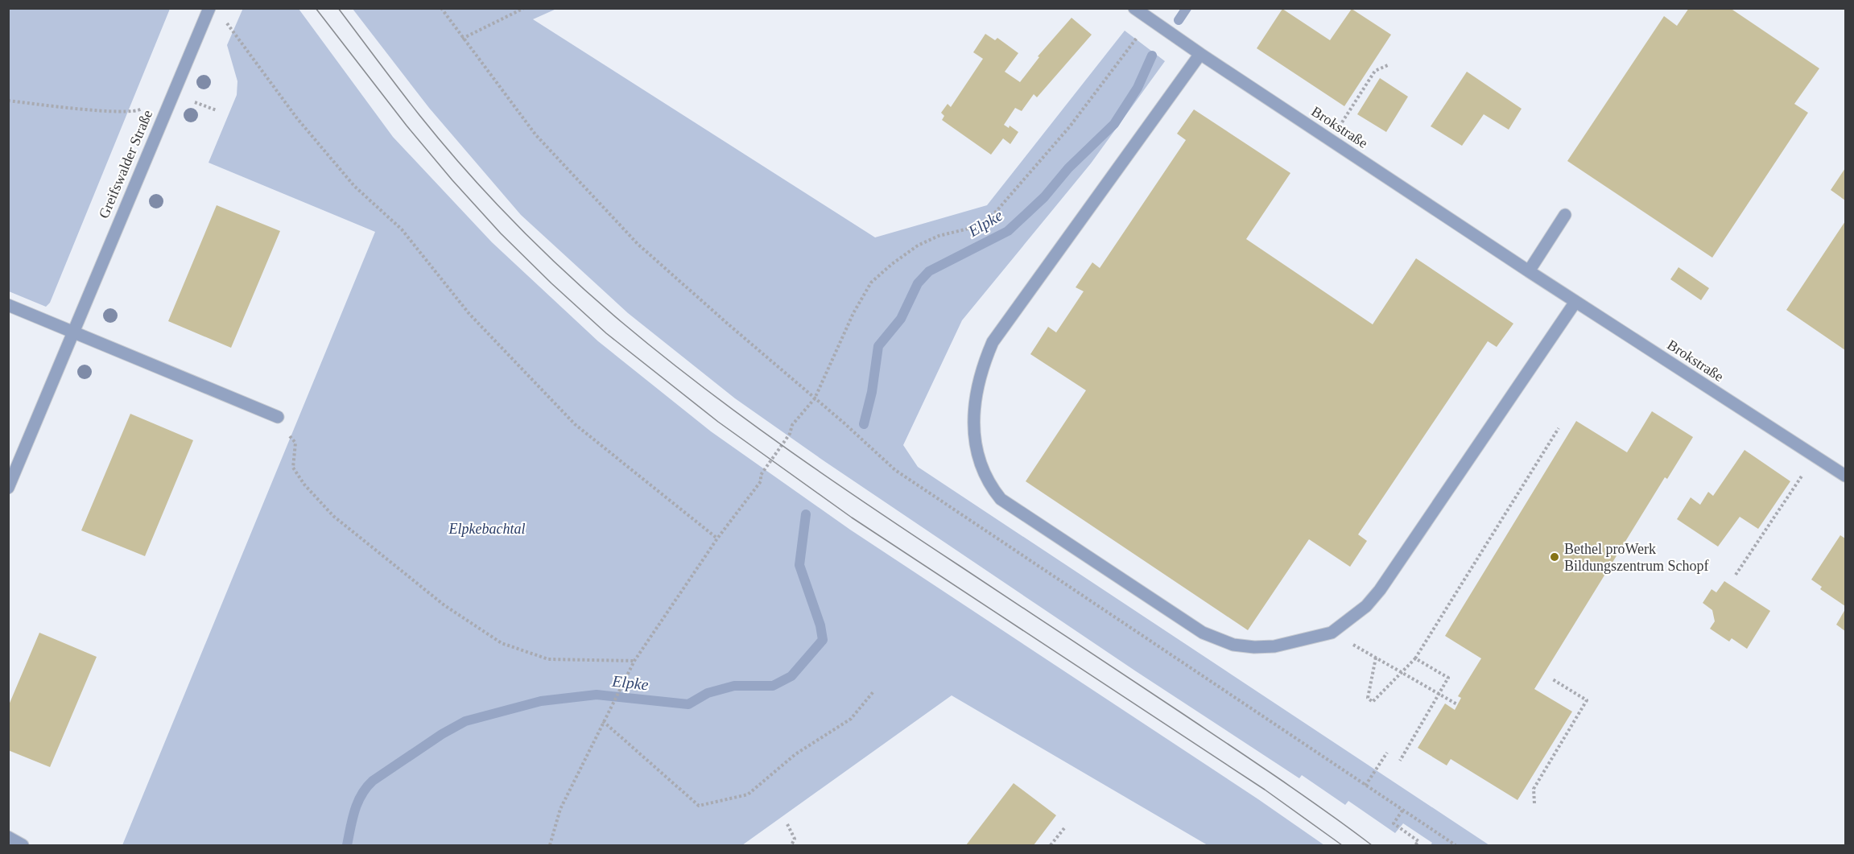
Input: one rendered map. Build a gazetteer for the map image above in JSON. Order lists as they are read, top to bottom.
{
  "streets": {
    "street": ["Brokstraße", "Greifswalder Straße"]
  },
  "water": ["Elpke"],
  "parks": ["Elpkebachtal"],
  "places": ["Bethel proWerk Bildungszentrum Schopf"]
}
